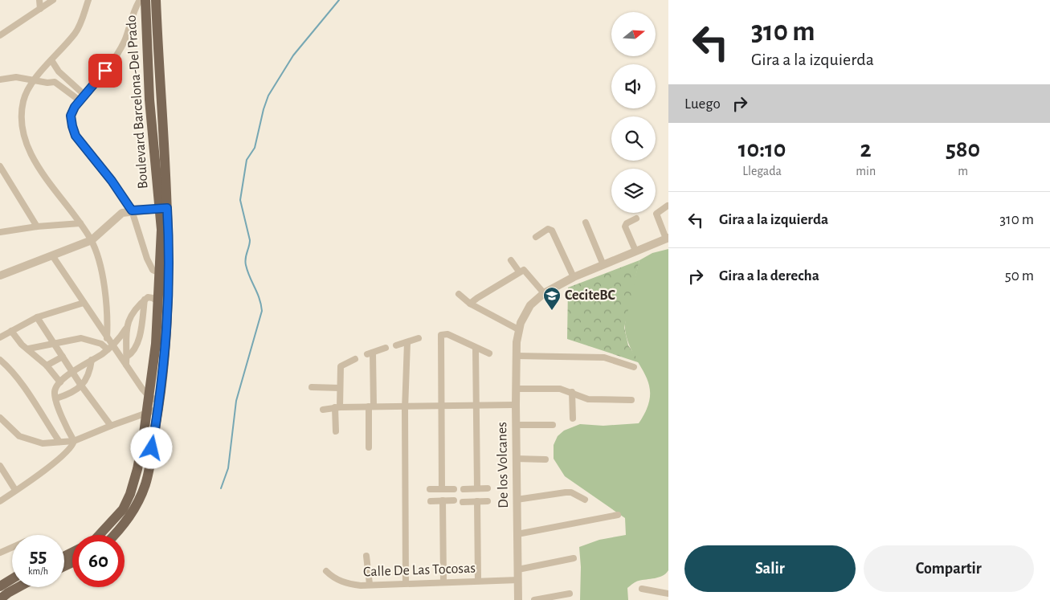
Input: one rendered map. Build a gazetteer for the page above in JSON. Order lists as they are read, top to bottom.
{
  "streets": {
    "main road": ["Boulevard Barcelona-Del Prado"],
    "street": ["De los Volcanes", "Calle De Las Tocosas"]
  },
  "crossings": [
    ["De los Volcanes", "Calle De Las Tocosas"]
  ],
  "places": {
    "school or university": ["CeciteBC"]
  },
  "north": "right",
  "page": {
    "turn": ["310 m", "Gira a la izquierda"],
    "then": "Luego",
    "eta": [
      "10:10",
      "Llegada",
      "2",
      "min",
      "580",
      "m"
    ],
    "list": [
      {
        "name": "Gira a la izquierda",
        "value": "310 m"
      },
      {
        "name": "Gira a la derecha",
        "value": "50 m"
      }
    ],
    "speed": "55 km/h",
    "limit": "60",
    "buttons": ["Salir", "Compartir"]
  }
}
